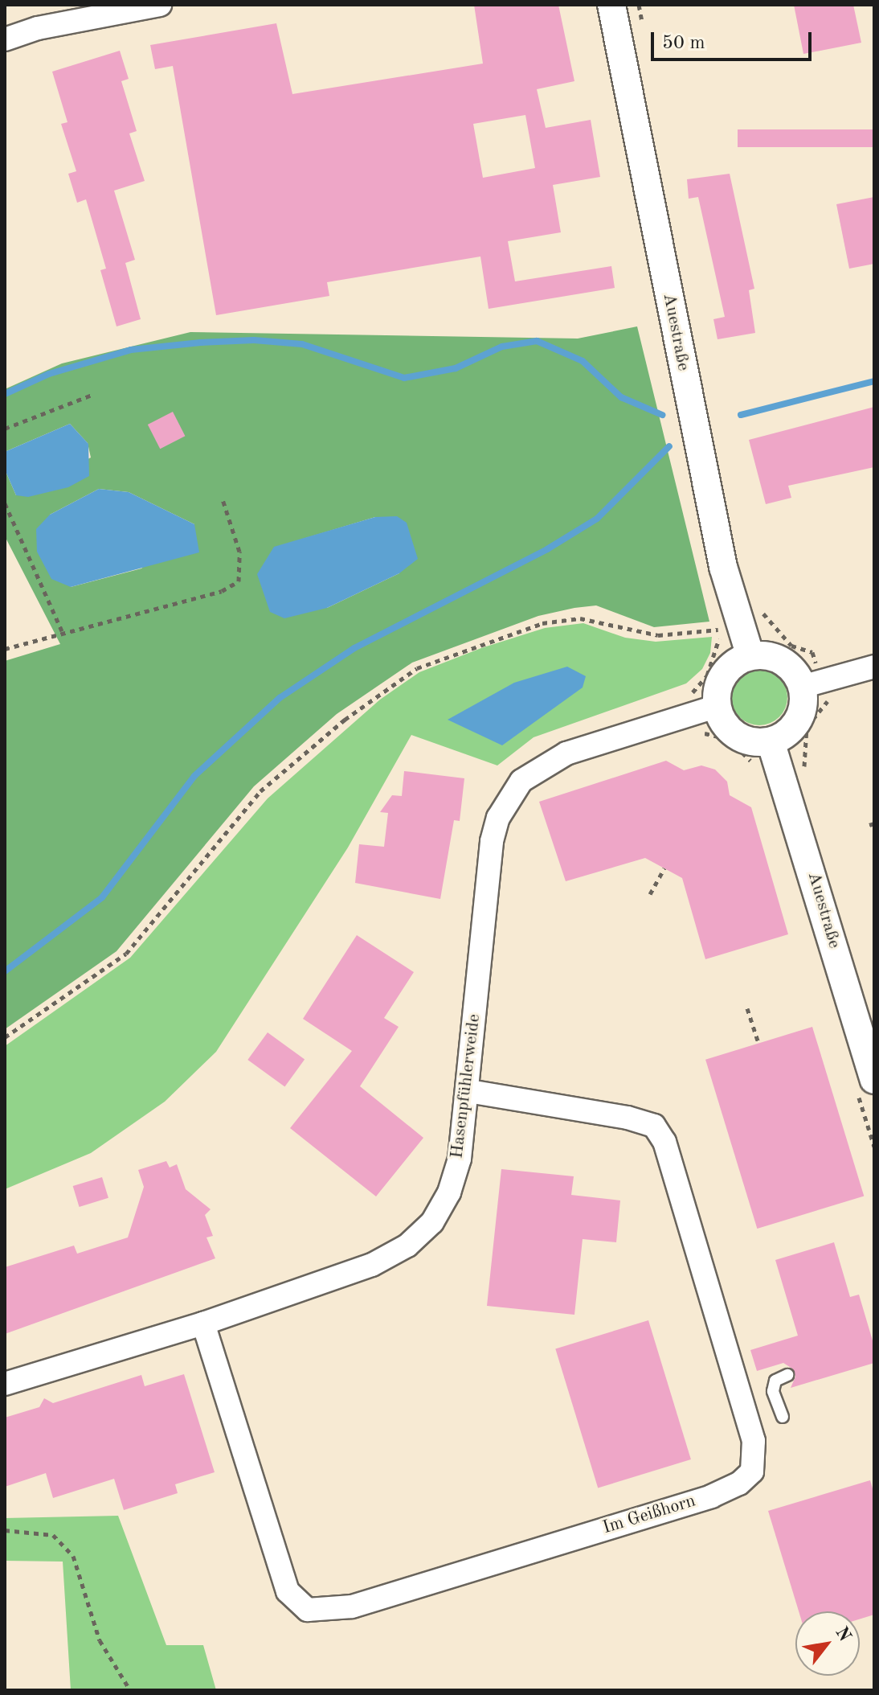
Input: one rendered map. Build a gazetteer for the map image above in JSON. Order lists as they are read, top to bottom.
{
  "streets": {
    "street": ["Auestraße", "Hasenpfühlerweide", "Im Geißhorn"]
  },
  "crossings": [
    ["Auestraße", "Hasenpfühlerweide"],
    ["Hasenpfühlerweide", "Im Geißhorn"]
  ],
  "scale_bar": "50 m",
  "north": "top right"
}
